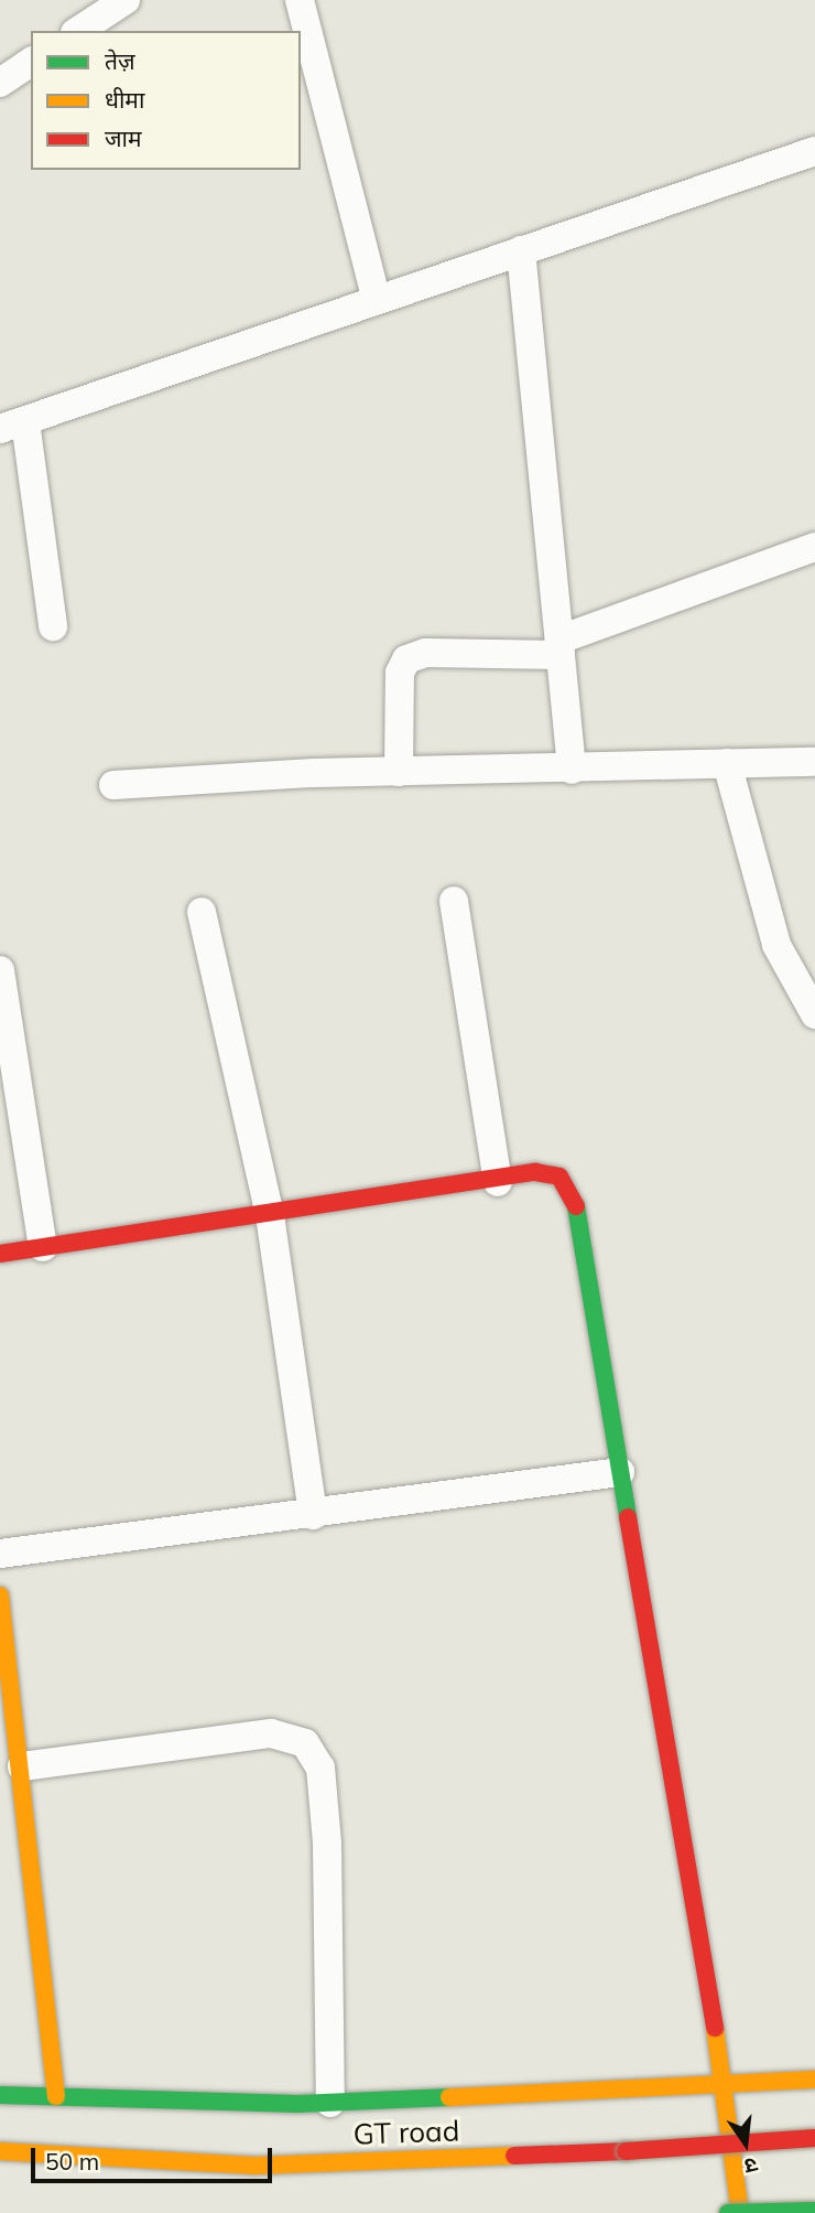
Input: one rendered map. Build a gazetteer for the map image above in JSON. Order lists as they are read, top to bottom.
{
  "streets": {
    "main road": ["GT road"]
  },
  "legend": ["तेज़", "धीमा", "जाम"],
  "scale_bar": "50 m",
  "north": "bottom"
}
